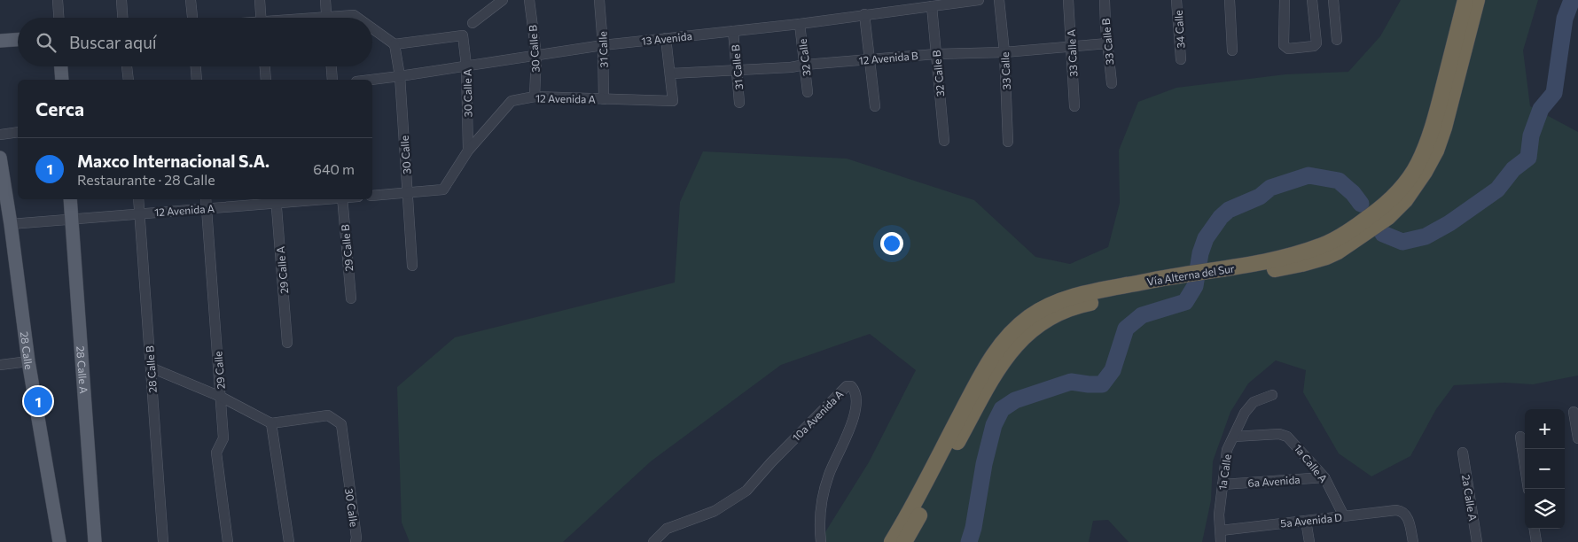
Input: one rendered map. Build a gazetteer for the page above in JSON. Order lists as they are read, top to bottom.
{
  "streets": {
    "highway": ["Vía Alterna del Sur"],
    "main road": ["28 Calle", "28 Calle A"],
    "street": [
      "34 Calle",
      "13 Avenida",
      "33 Calle B",
      "30 Calle B",
      "31 Calle",
      "33 Calle A",
      "32 Calle",
      "12 Avenida B",
      "31 Calle B",
      "33 Calle",
      "32 Calle B",
      "30 Calle A",
      "12 Avenida A",
      "30 Calle",
      "29 Calle B",
      "29 Calle A",
      "28 Calle B",
      "29 Calle",
      "10a Avenida A",
      "1a Calle A",
      "1a Calle",
      "6a Avenida",
      "2a Calle A",
      "5a Avenida D"
    ]
  },
  "crossings": [
    ["13 Avenida", "30 Calle B"],
    ["13 Avenida", "31 Calle"],
    ["13 Avenida", "32 Calle"],
    ["13 Avenida", "31 Calle B"],
    ["13 Avenida", "32 Calle B"],
    ["13 Avenida", "30 Calle A"],
    ["13 Avenida", "30 Calle"],
    ["33 Calle B", "12 Avenida B"],
    ["30 Calle B", "12 Avenida A"],
    ["31 Calle", "12 Avenida A"],
    ["33 Calle A", "12 Avenida B"],
    ["32 Calle", "12 Avenida B"],
    ["12 Avenida B", "31 Calle B"],
    ["12 Avenida B", "33 Calle"],
    ["12 Avenida B", "32 Calle B"],
    ["12 Avenida B", "12 Avenida A"],
    ["30 Calle A", "12 Avenida A"],
    ["30 Calle A", "30 Calle"],
    ["12 Avenida A", "30 Calle"],
    ["12 Avenida A", "29 Calle A"],
    ["12 Avenida A", "28 Calle"],
    ["12 Avenida A", "28 Calle A"],
    ["12 Avenida A", "28 Calle B"],
    ["12 Avenida A", "29 Calle"],
    ["1a Calle A", "1a Calle"],
    ["1a Calle A", "6a Avenida"],
    ["1a Calle A", "5a Avenida D"],
    ["1a Calle", "6a Avenida"],
    ["1a Calle", "5a Avenida D"]
  ],
  "page": {
    "search": "Buscar aquí",
    "heading": "Cerca",
    "list": [
      {
        "mark": "1",
        "name": "Maxco Internacional S.A.",
        "note": "Restaurante · 28 Calle",
        "value": "640 m"
      }
    ],
    "pins": "1",
    "map_buttons": ["+", "−"]
  }
}
